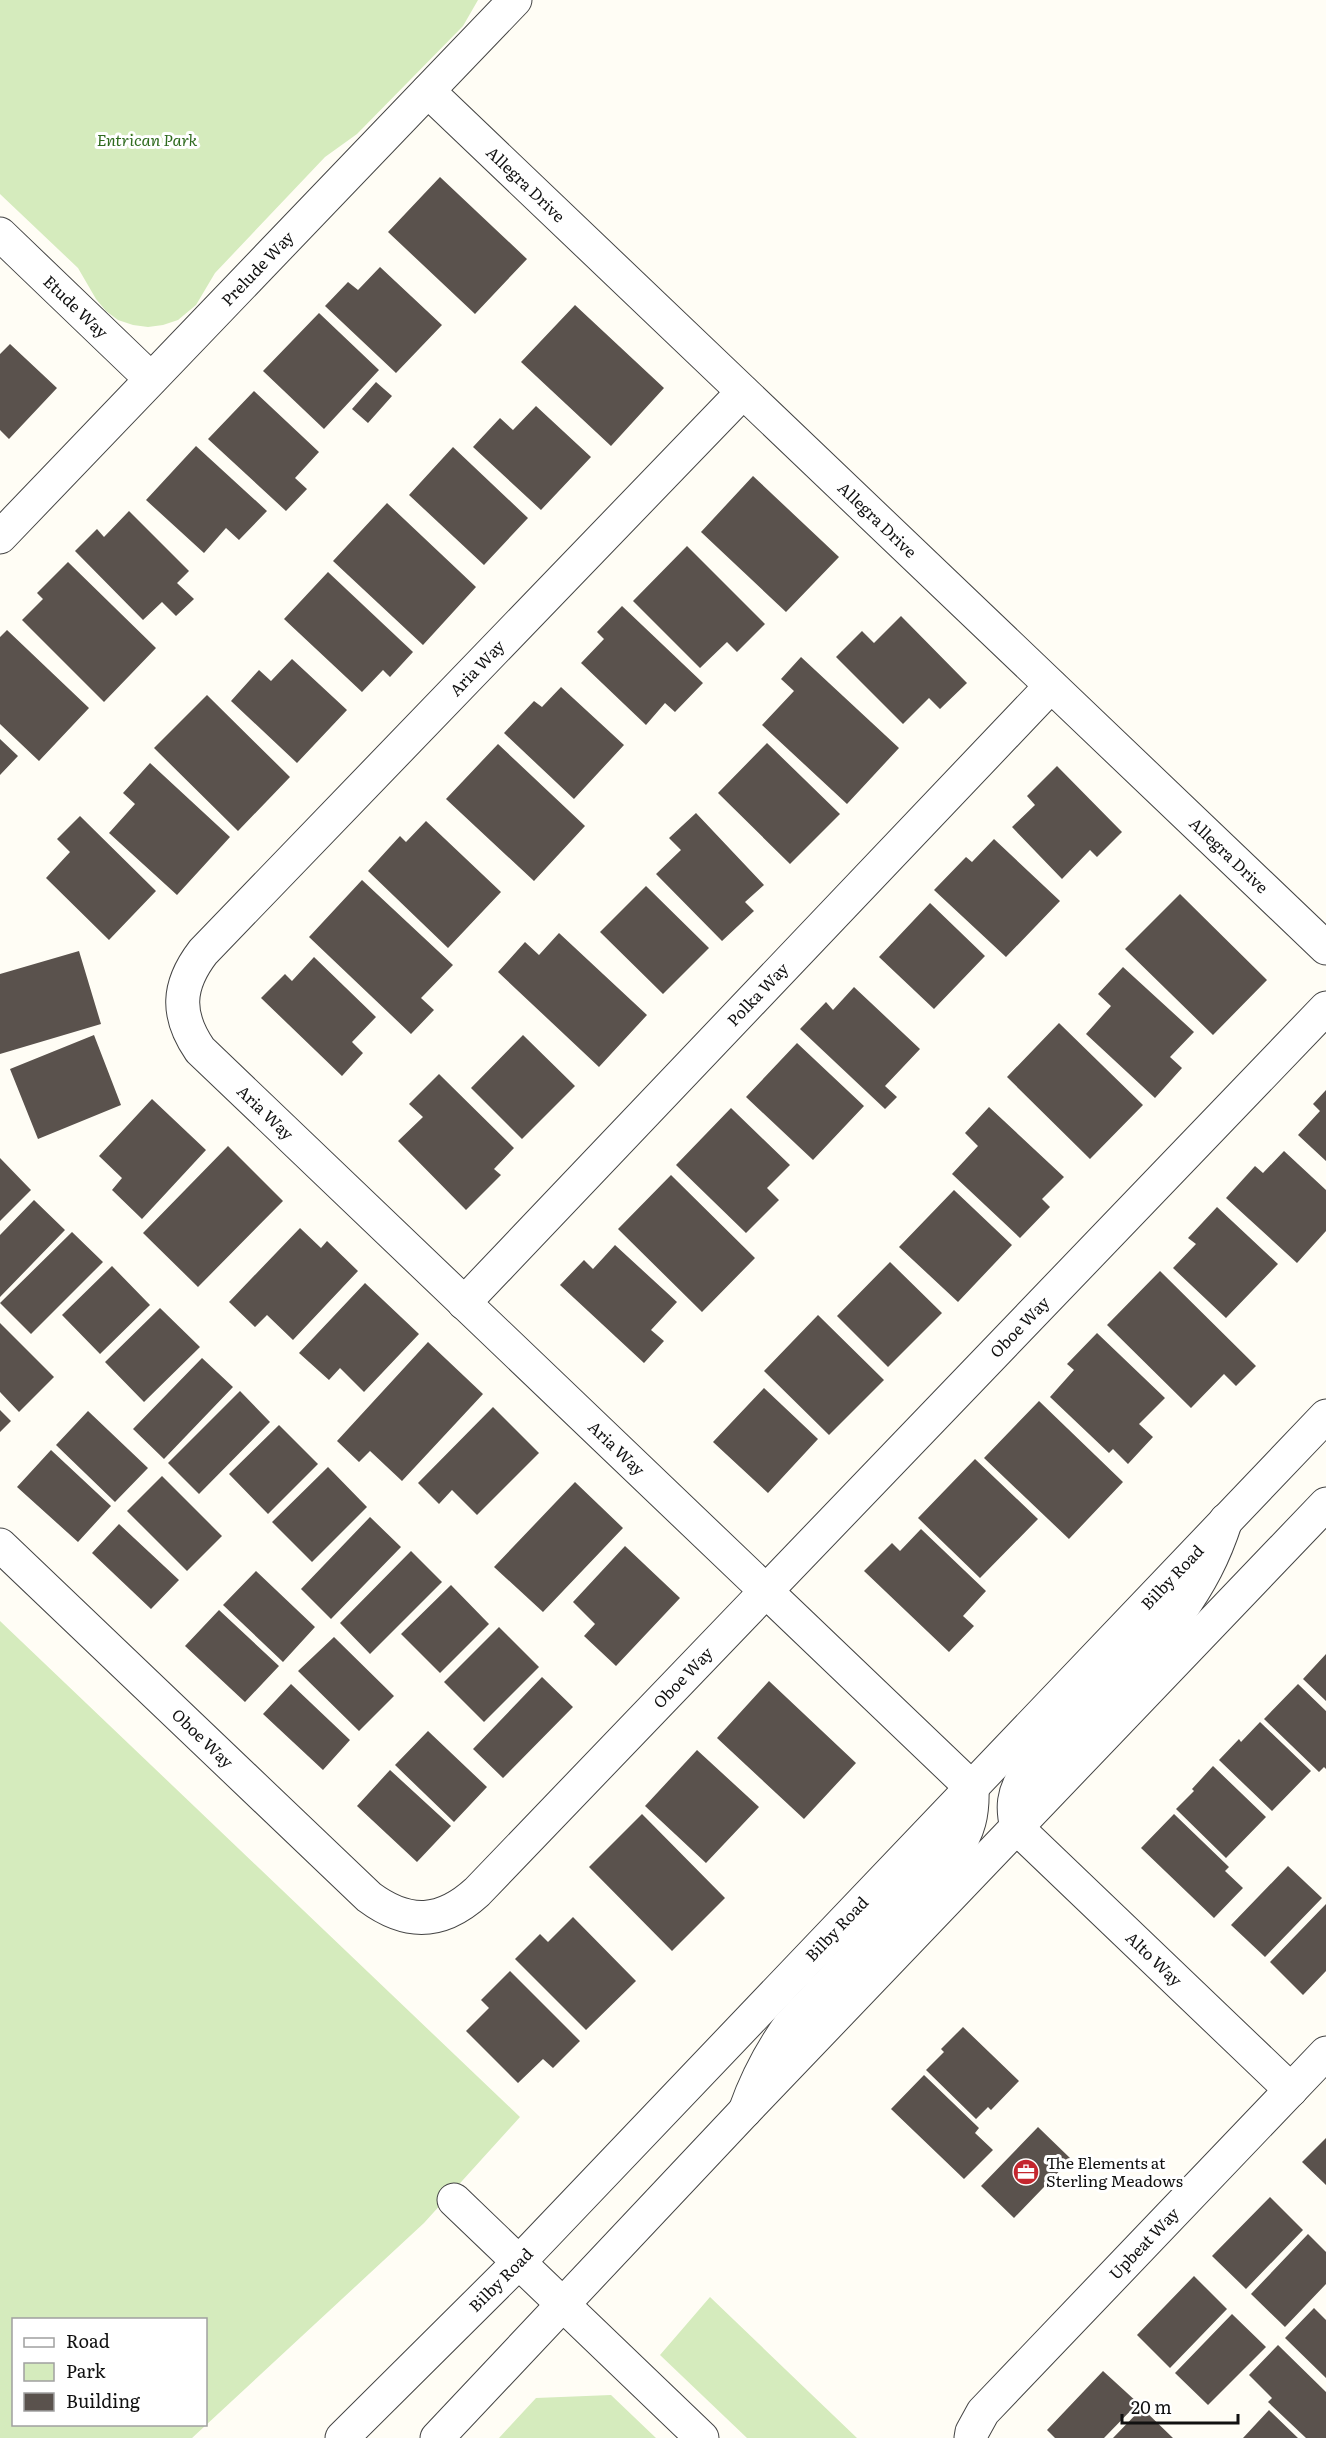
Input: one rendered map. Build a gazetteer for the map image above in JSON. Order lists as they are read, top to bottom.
{
  "streets": {
    "street": [
      "Allegra Drive",
      "Prelude Way",
      "Etude Way",
      "Aria Way",
      "Polka Way",
      "Oboe Way",
      "Bilby Road",
      "Alto Way",
      "Upbeat Way"
    ]
  },
  "crossings": [
    ["Allegra Drive", "Prelude Way"],
    ["Allegra Drive", "Aria Way"],
    ["Allegra Drive", "Polka Way"],
    ["Prelude Way", "Etude Way"],
    ["Aria Way", "Polka Way"],
    ["Aria Way", "Oboe Way"],
    ["Aria Way", "Bilby Road"],
    ["Alto Way", "Upbeat Way"]
  ],
  "parks": ["Entrican Park"],
  "places": {
    "office": ["The Elements at Sterling Meadows"]
  },
  "legend": ["Road", "Park", "Building"],
  "scale_bar": "20 m"
}
